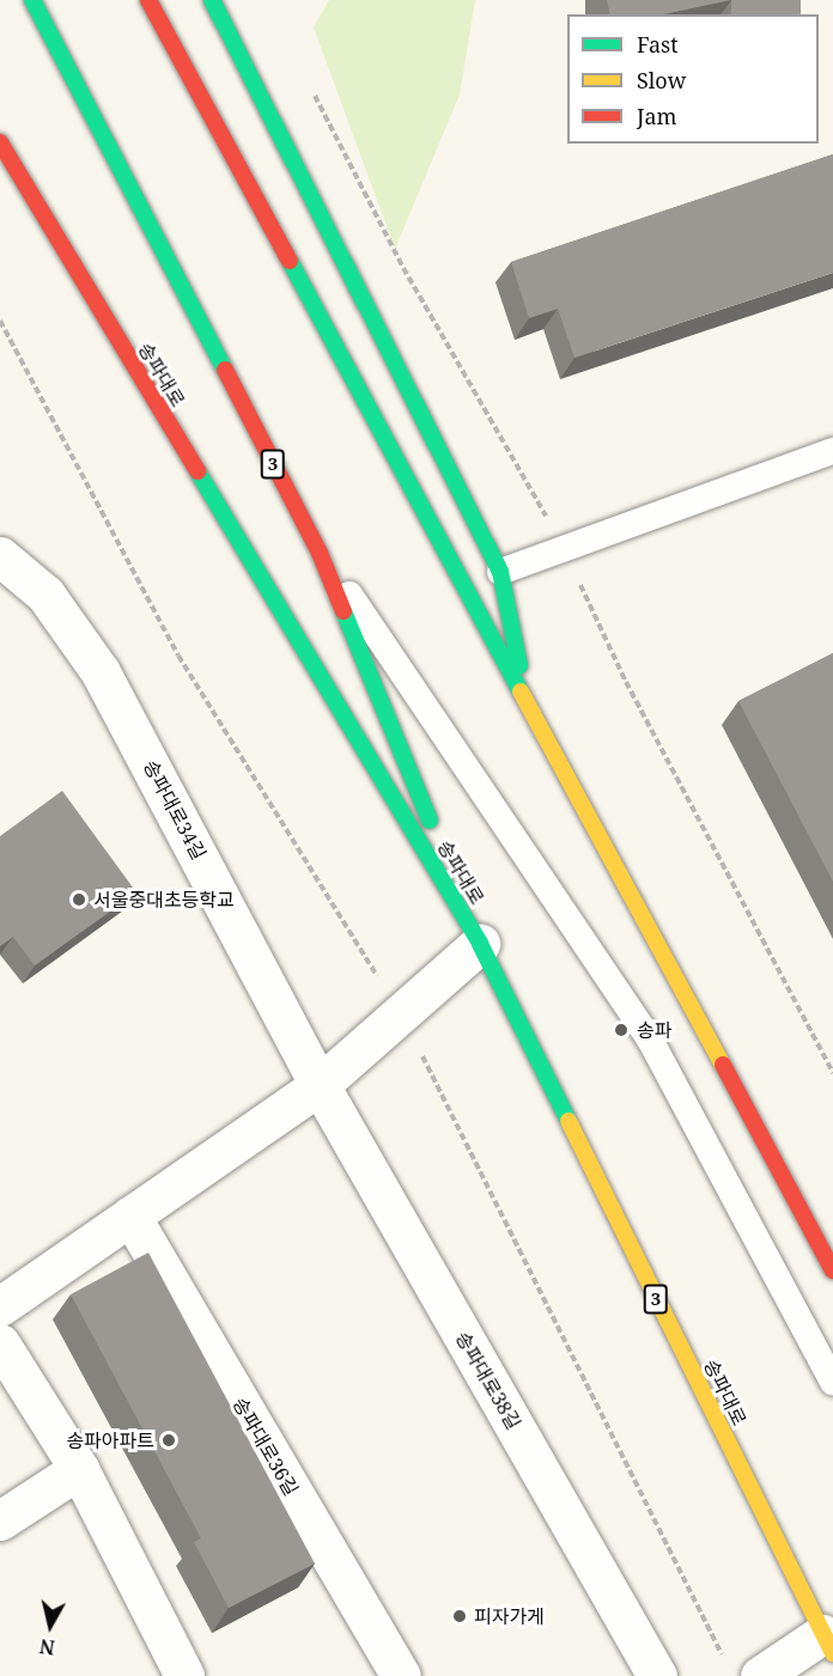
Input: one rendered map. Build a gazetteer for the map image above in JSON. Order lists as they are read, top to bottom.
{
  "streets": {
    "main road": ["송파대로", "3"],
    "street": ["송파대로34길", "송파대로38길", "송파대로36길"]
  },
  "crossings": [
    ["송파대로", "3"],
    ["송파대로34길", "송파대로38길"]
  ],
  "places": [
    "서울중대초등학교",
    "송파",
    "송파아파트",
    "피자가게"
  ],
  "legend": ["Fast", "Slow", "Jam"],
  "north": "bottom"
}
